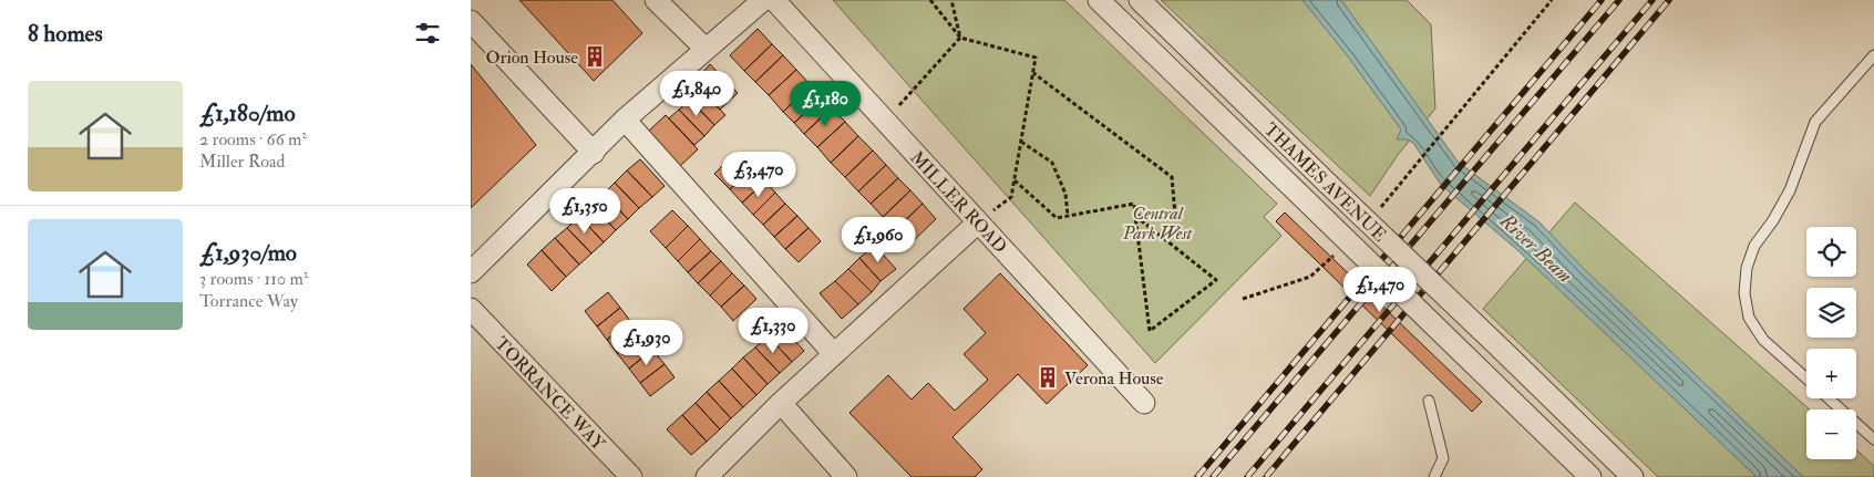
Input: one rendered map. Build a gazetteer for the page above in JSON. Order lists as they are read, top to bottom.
{
  "streets": {
    "street": ["THAMES AVENUE", "MILLER ROAD", "TORRANCE WAY"]
  },
  "water": ["River Beam"],
  "parks": ["Central Park West"],
  "places": {
    "building": ["Orion House", "Verona House"]
  },
  "page": {
    "heading": "8 homes",
    "list": [
      {
        "name": "£1,180/mo",
        "note": "2 rooms · 66 m² · Miller Road"
      },
      {
        "name": "£1,930/mo",
        "note": "3 rooms · 110 m² · Torrance Way"
      }
    ],
    "price": [
      "£1,840",
      "£1,180",
      "£3,470",
      "£1,350",
      "£1,960",
      "£1,470",
      "£1,330",
      "£1,930"
    ],
    "map_buttons": ["+", "−"]
  }
}
